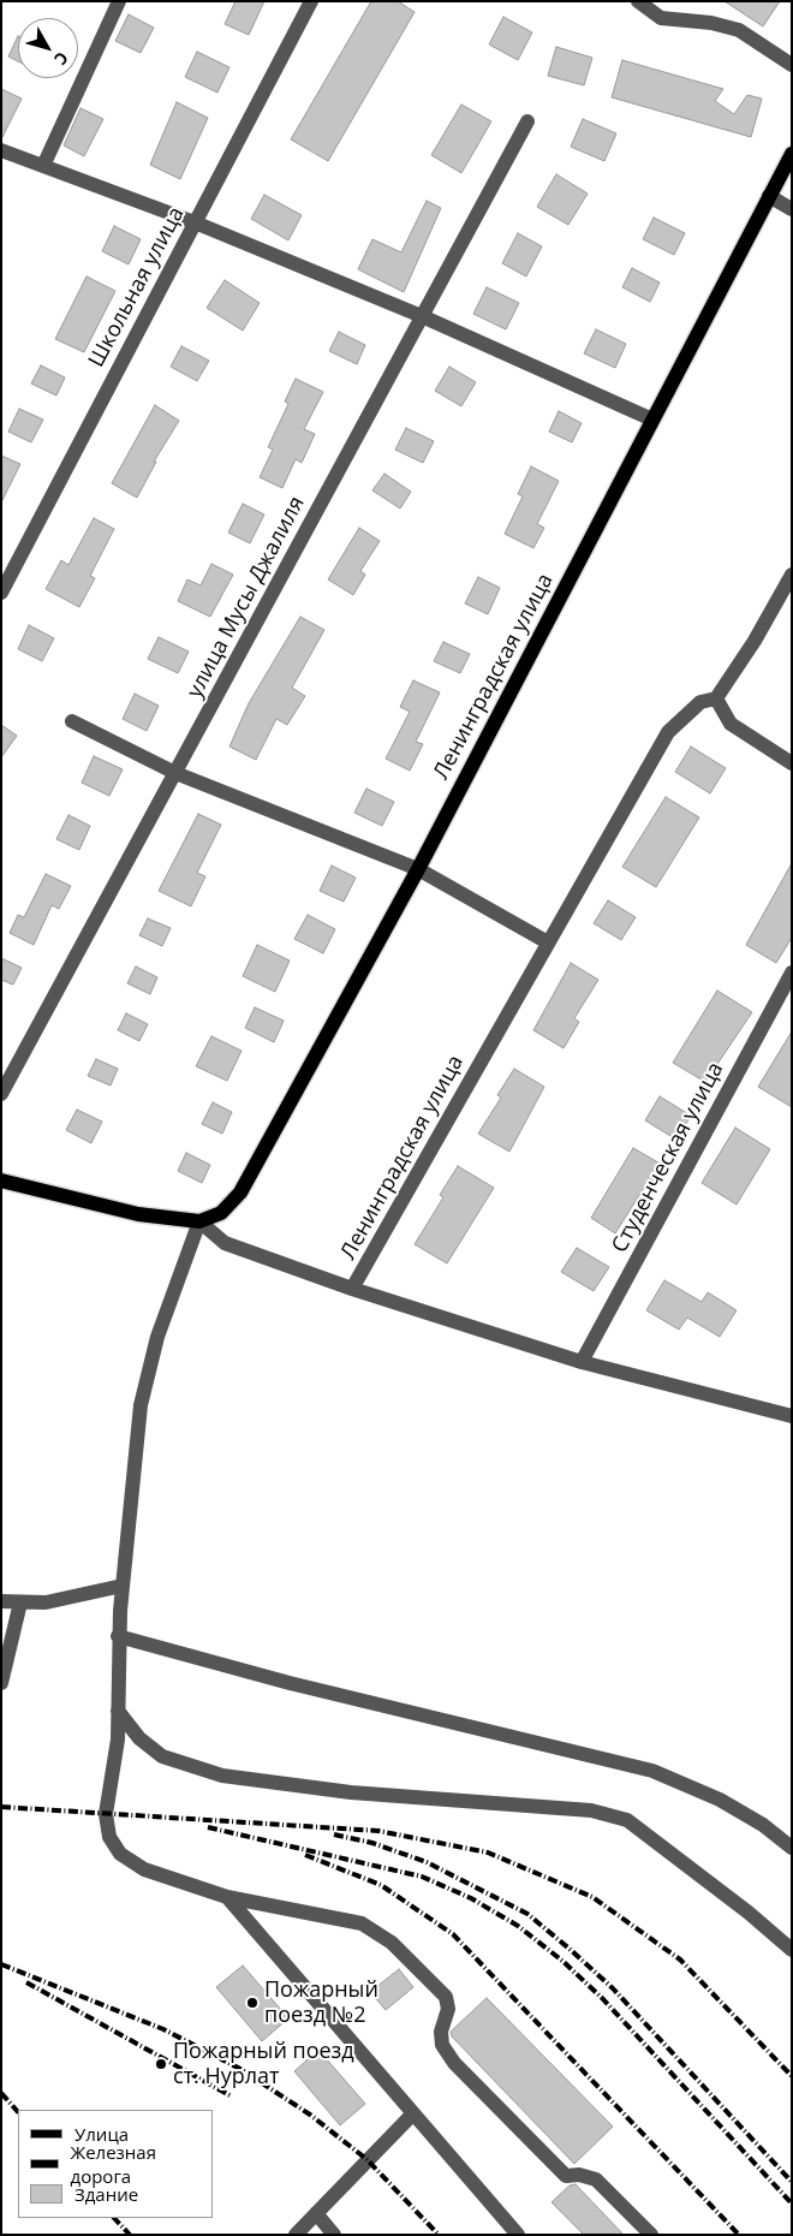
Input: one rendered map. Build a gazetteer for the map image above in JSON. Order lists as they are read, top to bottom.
{
  "streets": {
    "main road": ["Ленинградская улица"],
    "street": ["Школьная улица", "улица Мусы Джалиля", "Студенческая улица"]
  },
  "places": ["Пожарный поезд №2", "Пожарный поезд ст. Нурлат"],
  "legend": ["Улица", "Железная дорога", "Здание"],
  "north": "bottom right"
}
